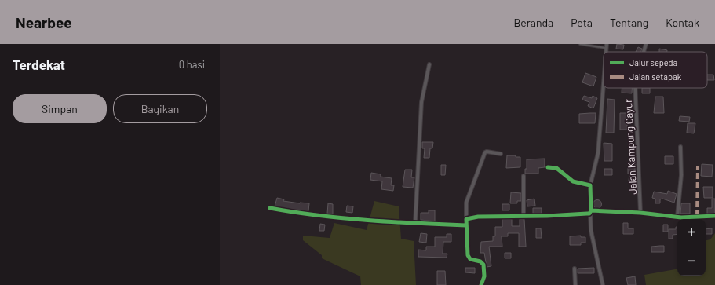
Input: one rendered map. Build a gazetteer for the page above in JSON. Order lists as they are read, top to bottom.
{
  "streets": {
    "street": ["Jalan Kampung Cayur"]
  },
  "legend": ["Jalur sepeda", "Jalan setapak"],
  "page": {
    "header": "Nearbee",
    "nav": [
      "Beranda",
      "Peta",
      "Tentang",
      "Kontak"
    ],
    "heading": ["Terdekat", "0 hasil"],
    "buttons": ["Simpan", "Bagikan"],
    "map_buttons": ["+", "−"]
  }
}
